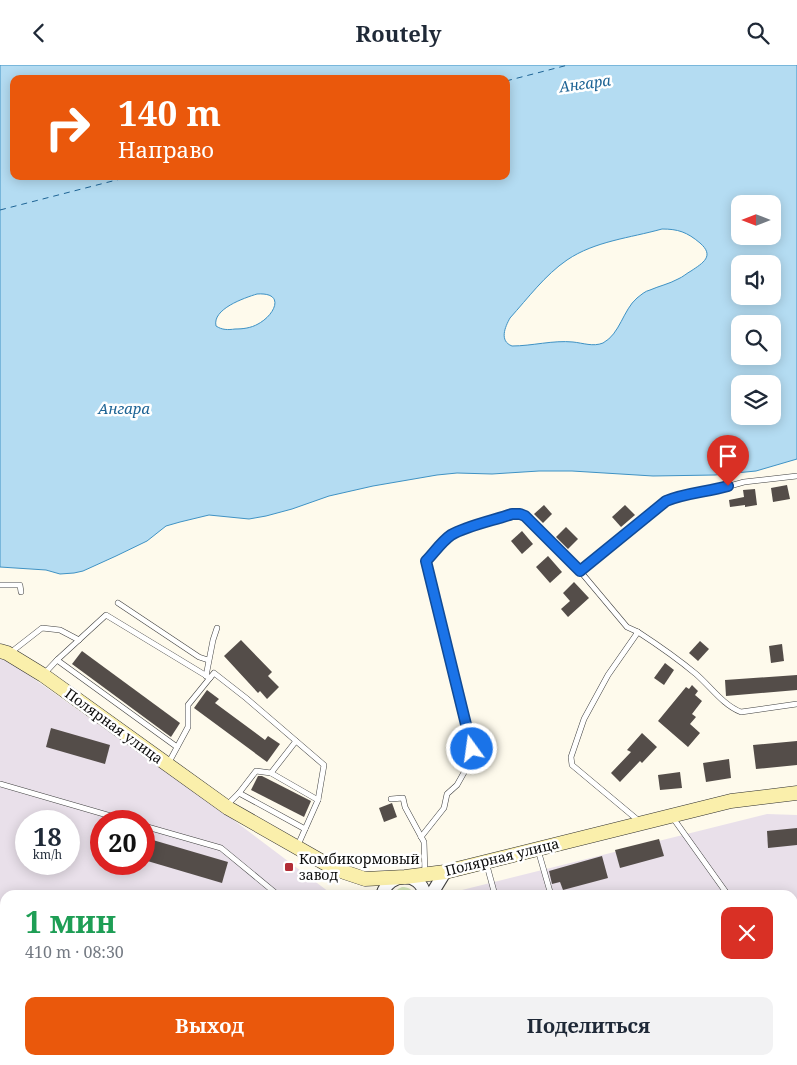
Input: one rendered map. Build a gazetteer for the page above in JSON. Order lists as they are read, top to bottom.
{
  "streets": {
    "main road": ["Полярная улица"]
  },
  "water": ["Ангара"],
  "places": {
    "transit": ["Комбикормовый завод"]
  },
  "north": "left",
  "page": {
    "header": "Routely",
    "turn": ["140 m", "Направо"],
    "speed": "18 km/h",
    "limit": "20",
    "heading": ["1 мин", "410 m · 08:30"],
    "buttons": ["Выход", "Поделиться"]
  }
}
